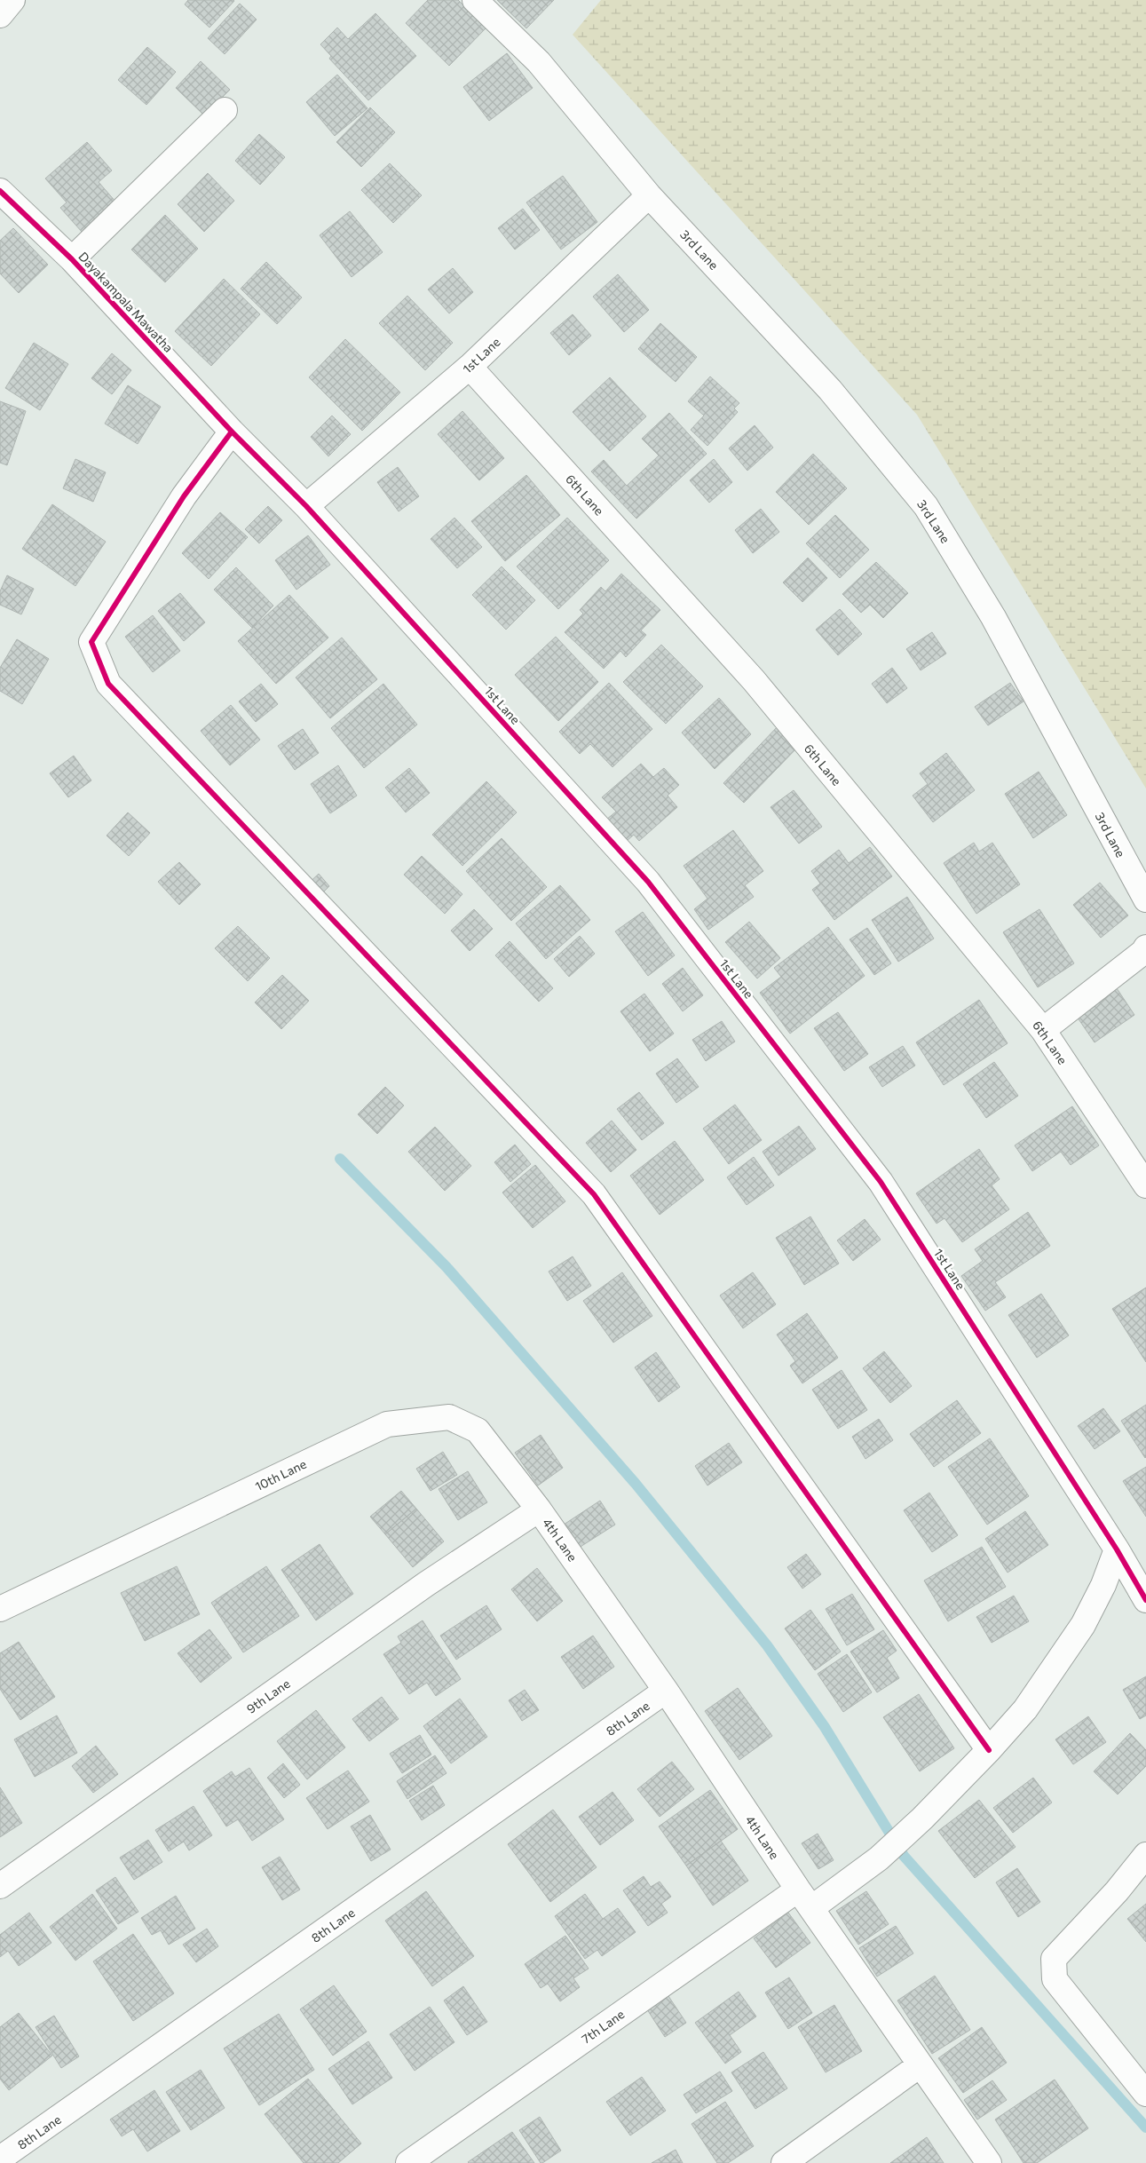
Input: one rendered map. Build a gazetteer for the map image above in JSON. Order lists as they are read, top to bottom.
{
  "streets": {
    "main road": [
      "3rd Lane",
      "Dayakampala Mawatha",
      "1st Lane",
      "6th Lane",
      "10th Lane",
      "4th Lane",
      "9th Lane",
      "8th Lane",
      "7th Lane"
    ]
  },
  "crossings": [
    ["3rd Lane", "1st Lane"],
    ["Dayakampala Mawatha", "1st Lane"],
    ["1st Lane", "6th Lane"],
    ["1st Lane", "7th Lane"],
    ["10th Lane", "4th Lane"],
    ["10th Lane", "9th Lane"],
    ["4th Lane", "9th Lane"],
    ["4th Lane", "8th Lane"],
    ["4th Lane", "7th Lane"]
  ]
}
